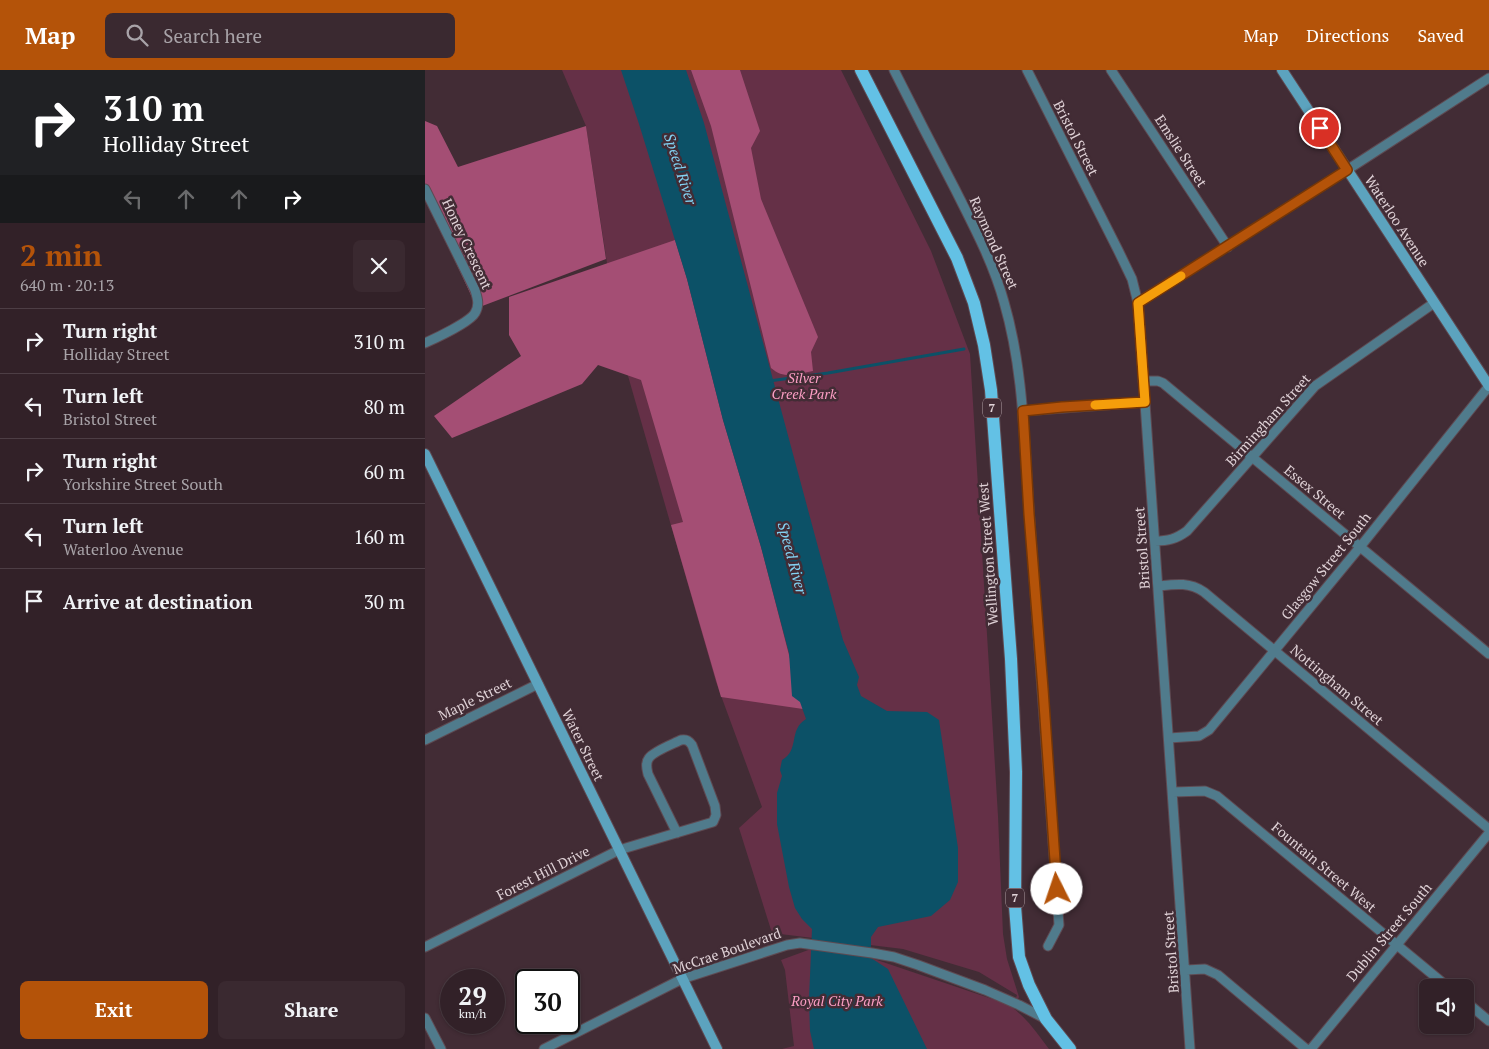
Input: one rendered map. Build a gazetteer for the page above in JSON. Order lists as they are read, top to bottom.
{
  "streets": {
    "main road": ["7", "Wellington Street West"],
    "street": [
      "Bristol Street",
      "Emslie Street",
      "Waterloo Avenue",
      "Raymond Street",
      "Honey Crescent",
      "Birmingham Street",
      "Essex Street",
      "Glasgow Street South",
      "Nottingham Street",
      "Maple Street",
      "Water Street",
      "Fountain Street West",
      "Forest Hill Drive",
      "Dublin Street South",
      "McCrae Boulevard"
    ]
  },
  "crossings": [
    ["Bristol Street", "Birmingham Street"],
    ["Bristol Street", "Essex Street"],
    ["Bristol Street", "Glasgow Street South"],
    ["Bristol Street", "Nottingham Street"],
    ["Bristol Street", "Fountain Street West"],
    ["Waterloo Avenue", "Birmingham Street"],
    ["Waterloo Avenue", "Glasgow Street South"],
    ["Birmingham Street", "Essex Street"],
    ["Essex Street", "Glasgow Street South"],
    ["Wellington Street West", "McCrae Boulevard"],
    ["Glasgow Street South", "Nottingham Street"],
    ["Nottingham Street", "Dublin Street South"],
    ["Maple Street", "Water Street"],
    ["Water Street", "Forest Hill Drive"],
    ["Water Street", "McCrae Boulevard"],
    ["Fountain Street West", "Dublin Street South"]
  ],
  "water": ["Speed River"],
  "parks": ["Silver Creek Park", "Royal City Park"],
  "page": {
    "header": "Map",
    "search": "Search here",
    "nav": ["Map", "Directions", "Saved"],
    "turn": ["310 m", "Holliday Street"],
    "heading": ["2 min", "640 m · 20:13"],
    "list": [
      {
        "name": "Turn right",
        "note": "Holliday Street",
        "value": "310 m"
      },
      {
        "name": "Turn left",
        "note": "Bristol Street",
        "value": "80 m"
      },
      {
        "name": "Turn right",
        "note": "Yorkshire Street South",
        "value": "60 m"
      },
      {
        "name": "Turn left",
        "note": "Waterloo Avenue",
        "value": "160 m"
      },
      {
        "name": "Arrive at destination",
        "value": "30 m"
      }
    ],
    "speed": "29 km/h",
    "limit": "30",
    "buttons": ["Exit", "Share"]
  }
}
